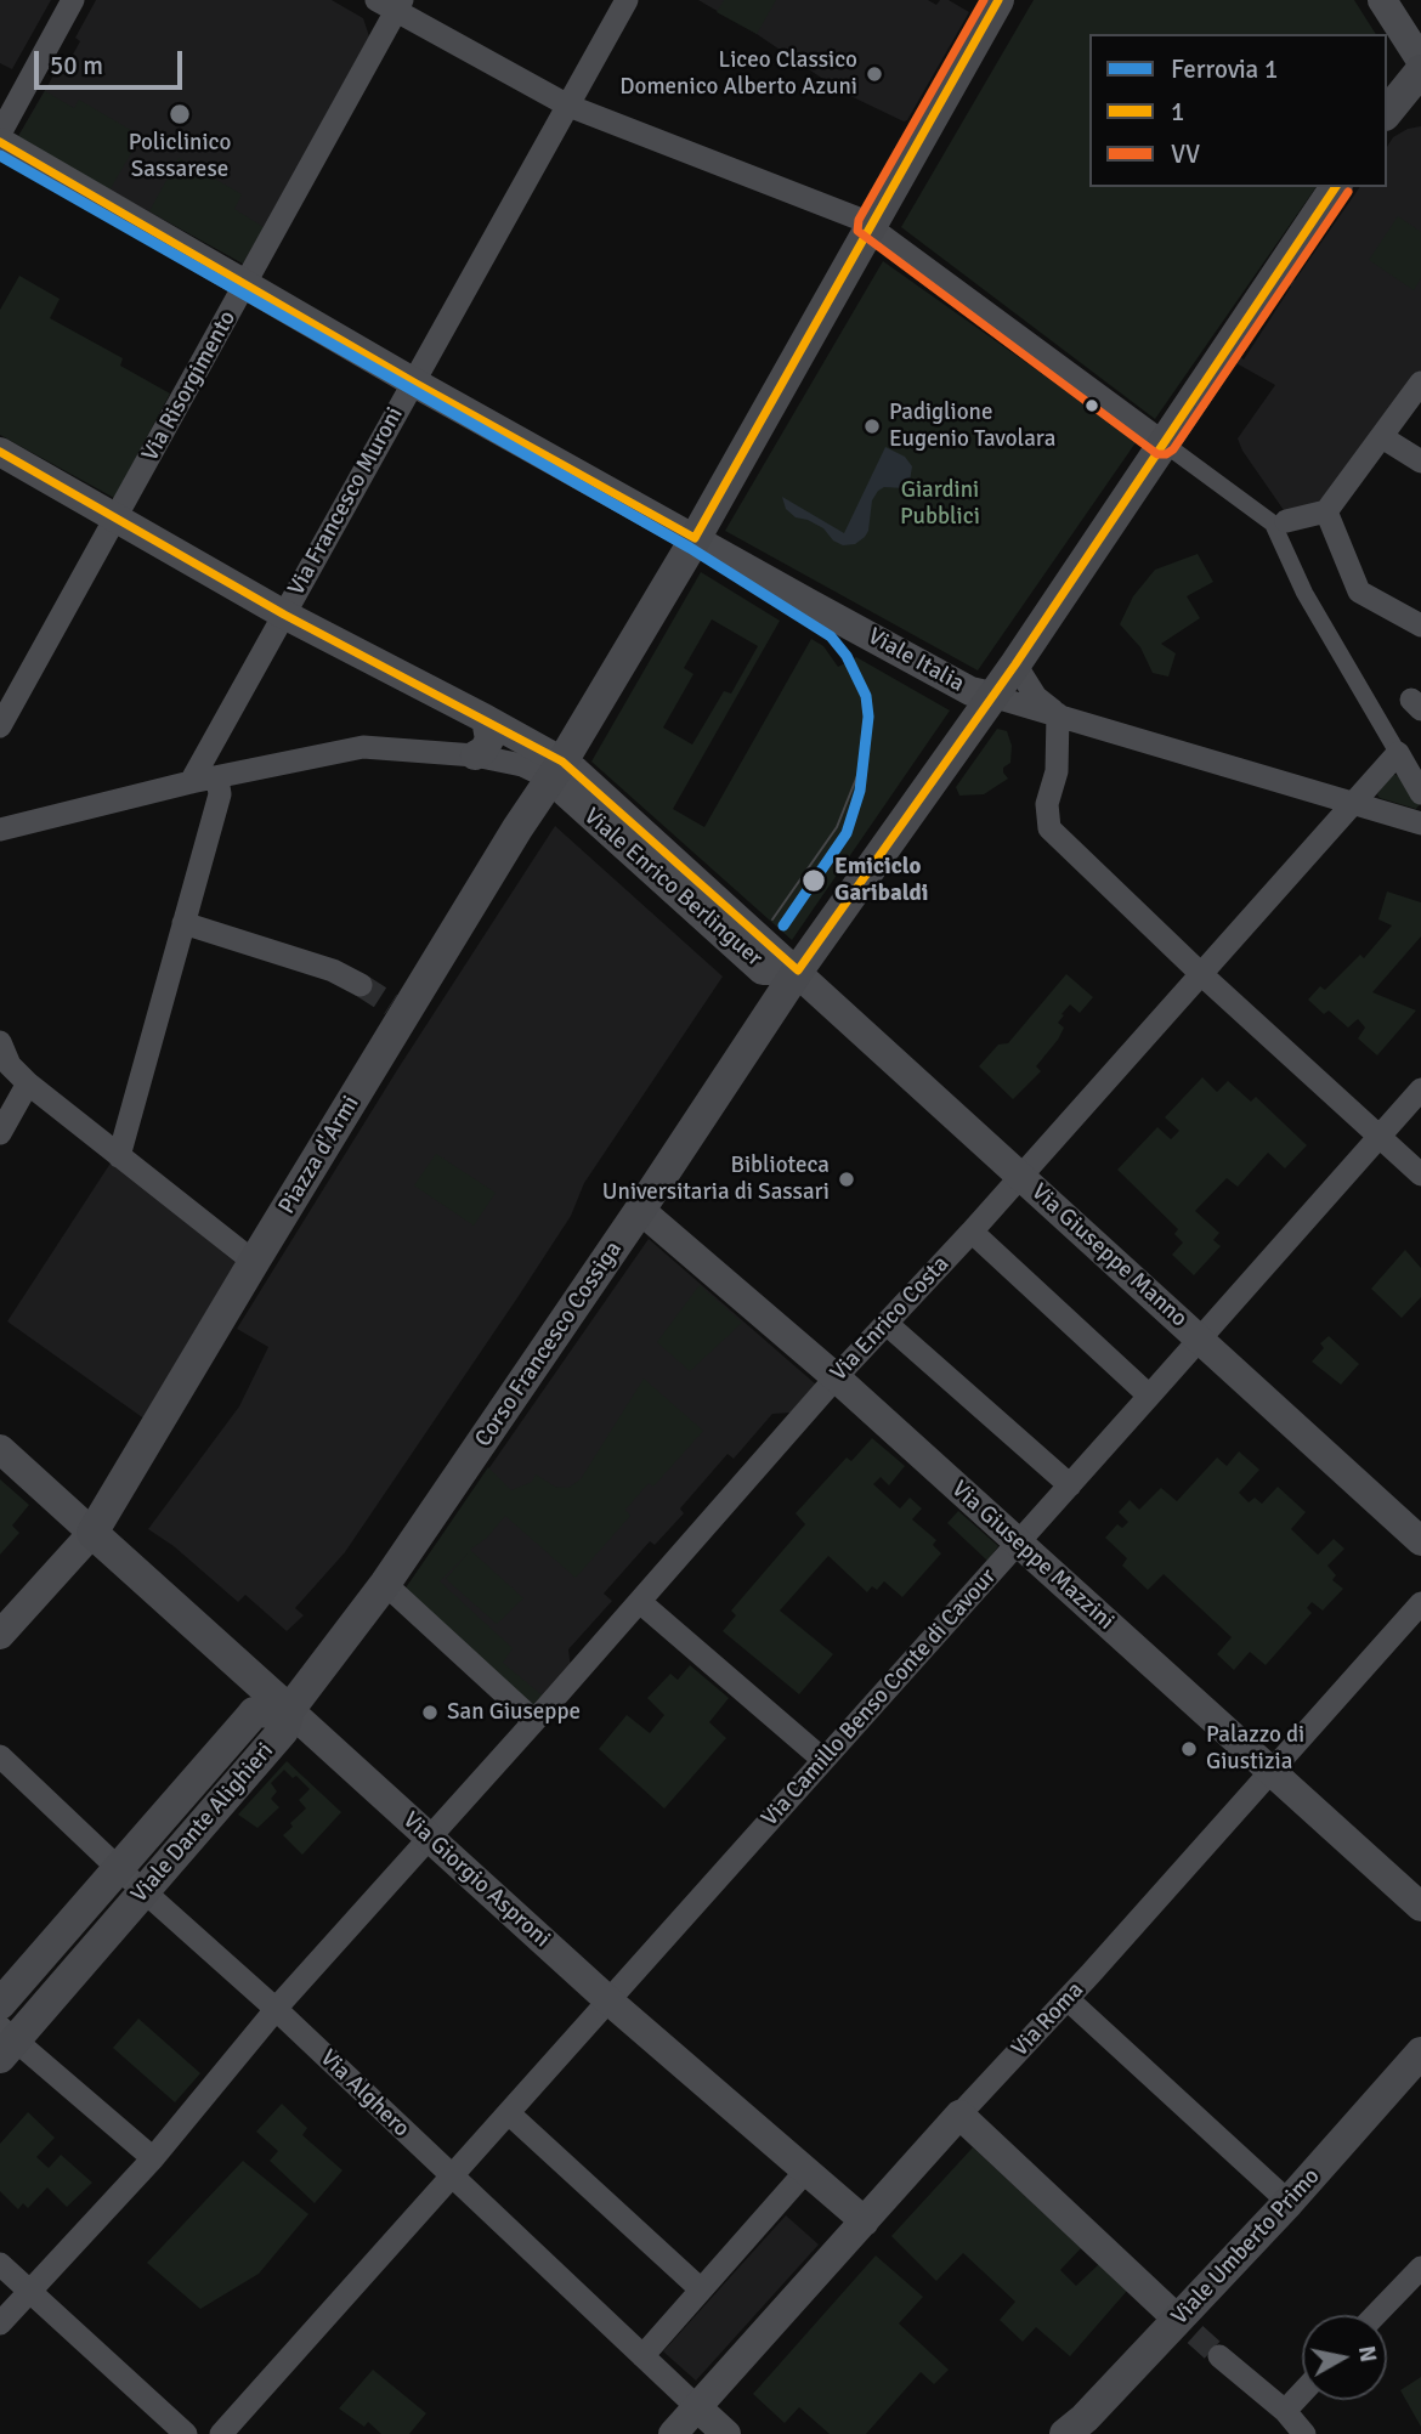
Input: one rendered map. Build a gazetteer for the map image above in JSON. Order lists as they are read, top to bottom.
{
  "streets": {
    "main road": [
      "Piazza d'Armi",
      "Corso Francesco Cossiga",
      "Viale Dante Alighieri",
      "Via Giorgio Asproni",
      "Viale Umberto Primo"
    ],
    "street": [
      "Via Risorgimento",
      "Via Francesco Muroni",
      "Viale Italia",
      "Viale Enrico Berlinguer",
      "Via Giuseppe Manno",
      "Via Enrico Costa",
      "Via Giuseppe Mazzini",
      "Via Camillo Benso Conte di Cavour",
      "Via Roma",
      "Via Alghero"
    ]
  },
  "crossings": [
    ["Via Risorgimento", "Viale Italia"],
    ["Via Risorgimento", "Viale Enrico Berlinguer"],
    ["Via Francesco Muroni", "Viale Italia"],
    ["Via Francesco Muroni", "Viale Enrico Berlinguer"],
    ["Viale Italia", "Piazza d'Armi"],
    ["Viale Italia", "Corso Francesco Cossiga"],
    ["Viale Enrico Berlinguer", "Piazza d'Armi"],
    ["Viale Enrico Berlinguer", "Via Giuseppe Manno"],
    ["Viale Enrico Berlinguer", "Corso Francesco Cossiga"],
    ["Piazza d'Armi", "Via Giorgio Asproni"],
    ["Via Giuseppe Manno", "Via Enrico Costa"],
    ["Via Giuseppe Manno", "Corso Francesco Cossiga"],
    ["Via Giuseppe Manno", "Via Camillo Benso Conte di Cavour"],
    ["Via Enrico Costa", "Via Giuseppe Mazzini"],
    ["Via Enrico Costa", "Via Giorgio Asproni"],
    ["Via Enrico Costa", "Via Alghero"],
    ["Corso Francesco Cossiga", "Via Giuseppe Mazzini"],
    ["Corso Francesco Cossiga", "Viale Dante Alighieri"],
    ["Corso Francesco Cossiga", "Via Giorgio Asproni"],
    ["Via Giuseppe Mazzini", "Via Camillo Benso Conte di Cavour"],
    ["Via Giuseppe Mazzini", "Via Roma"],
    ["Via Camillo Benso Conte di Cavour", "Via Giorgio Asproni"],
    ["Via Camillo Benso Conte di Cavour", "Via Alghero"],
    ["Viale Dante Alighieri", "Via Giorgio Asproni"],
    ["Viale Dante Alighieri", "Via Alghero"],
    ["Via Giorgio Asproni", "Via Roma"],
    ["Via Roma", "Via Alghero"]
  ],
  "parks": ["Giardini Pubblici"],
  "places": [
    "Liceo Classico Domenico Alberto Azuni",
    "Policlinico Sassarese",
    "Padiglione Eugenio Tavolara",
    "Emiciclo Garibaldi",
    "Biblioteca Universitaria di Sassari",
    "San Giuseppe",
    "Palazzo di Giustizia"
  ],
  "lines": ["transit line 1", "transit line VV", "rail line 1"],
  "legend": ["Ferrovia 1", "1", "VV"],
  "scale_bar": "50 m",
  "north": "right"
}
